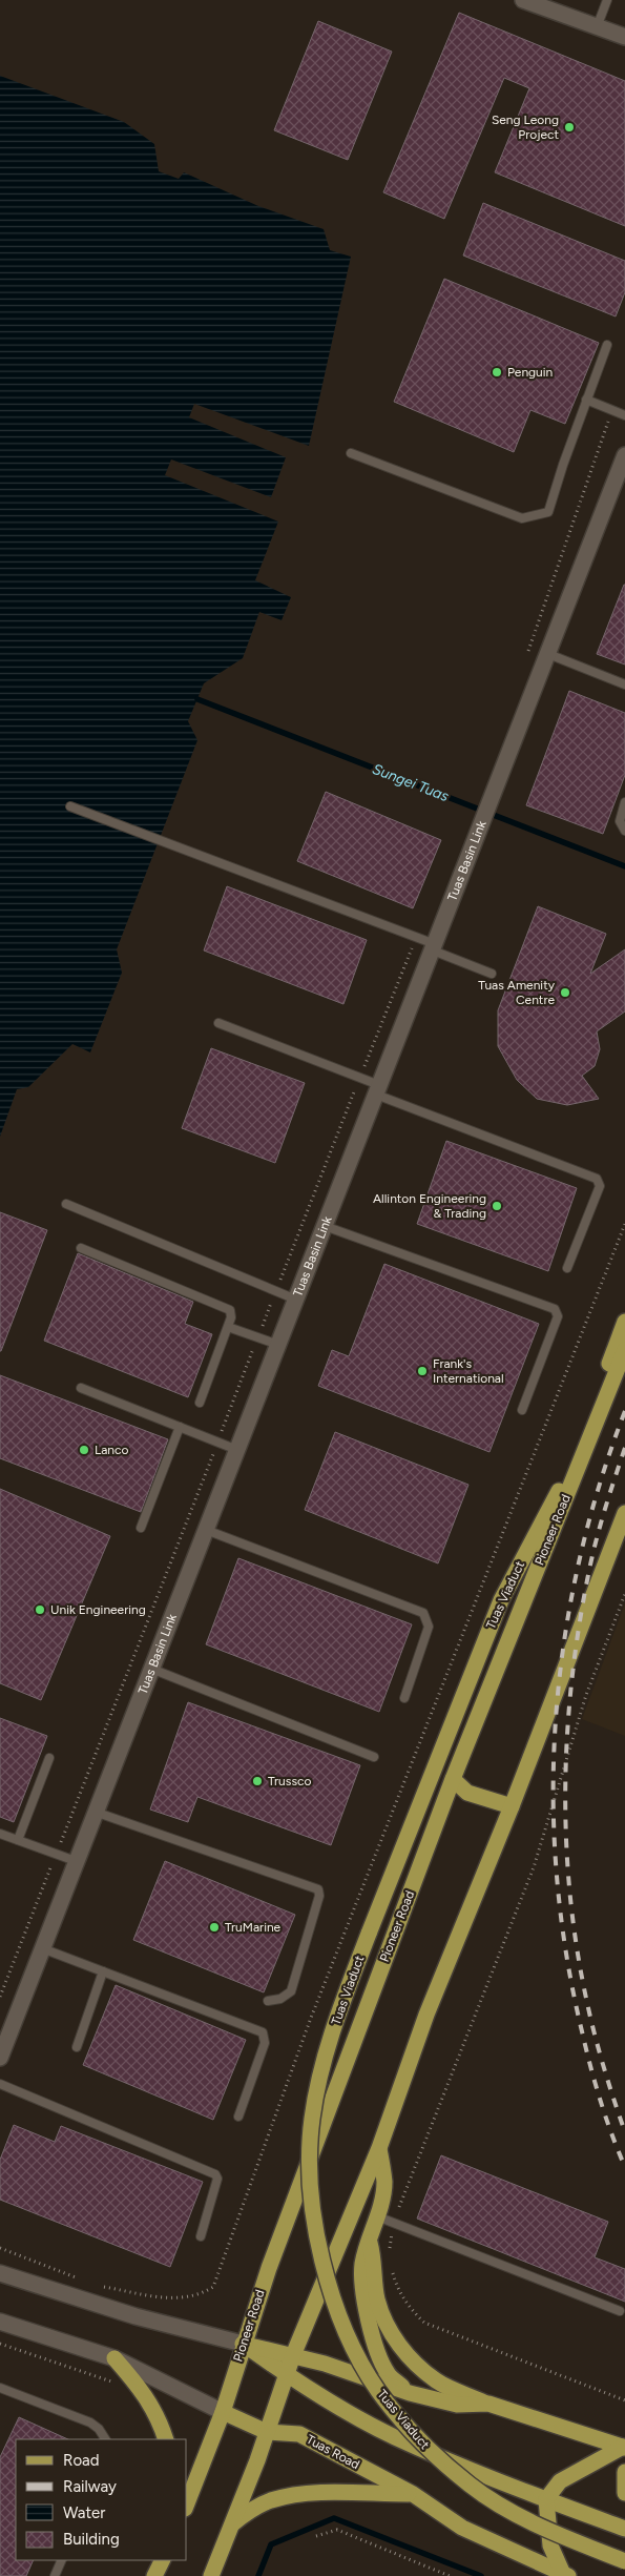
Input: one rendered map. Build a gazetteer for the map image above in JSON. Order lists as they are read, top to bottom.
{
  "streets": {
    "main road": ["Pioneer Road", "Tuas Viaduct", "Tuas Road"],
    "street": ["Tuas Basin Link"]
  },
  "crossings": [
    ["Pioneer Road", "Tuas Road"]
  ],
  "water": ["Sungei Tuas"],
  "places": [
    "Seng Leong Project",
    "Penguin",
    "Tuas Amenity Centre",
    "Allinton Engineering & Trading",
    "Frank's International",
    "Lanco",
    "Unik Engineering",
    "Trussco",
    "TruMarine"
  ],
  "legend": [
    "Road",
    "Railway",
    "Water",
    "Building"
  ]
}
